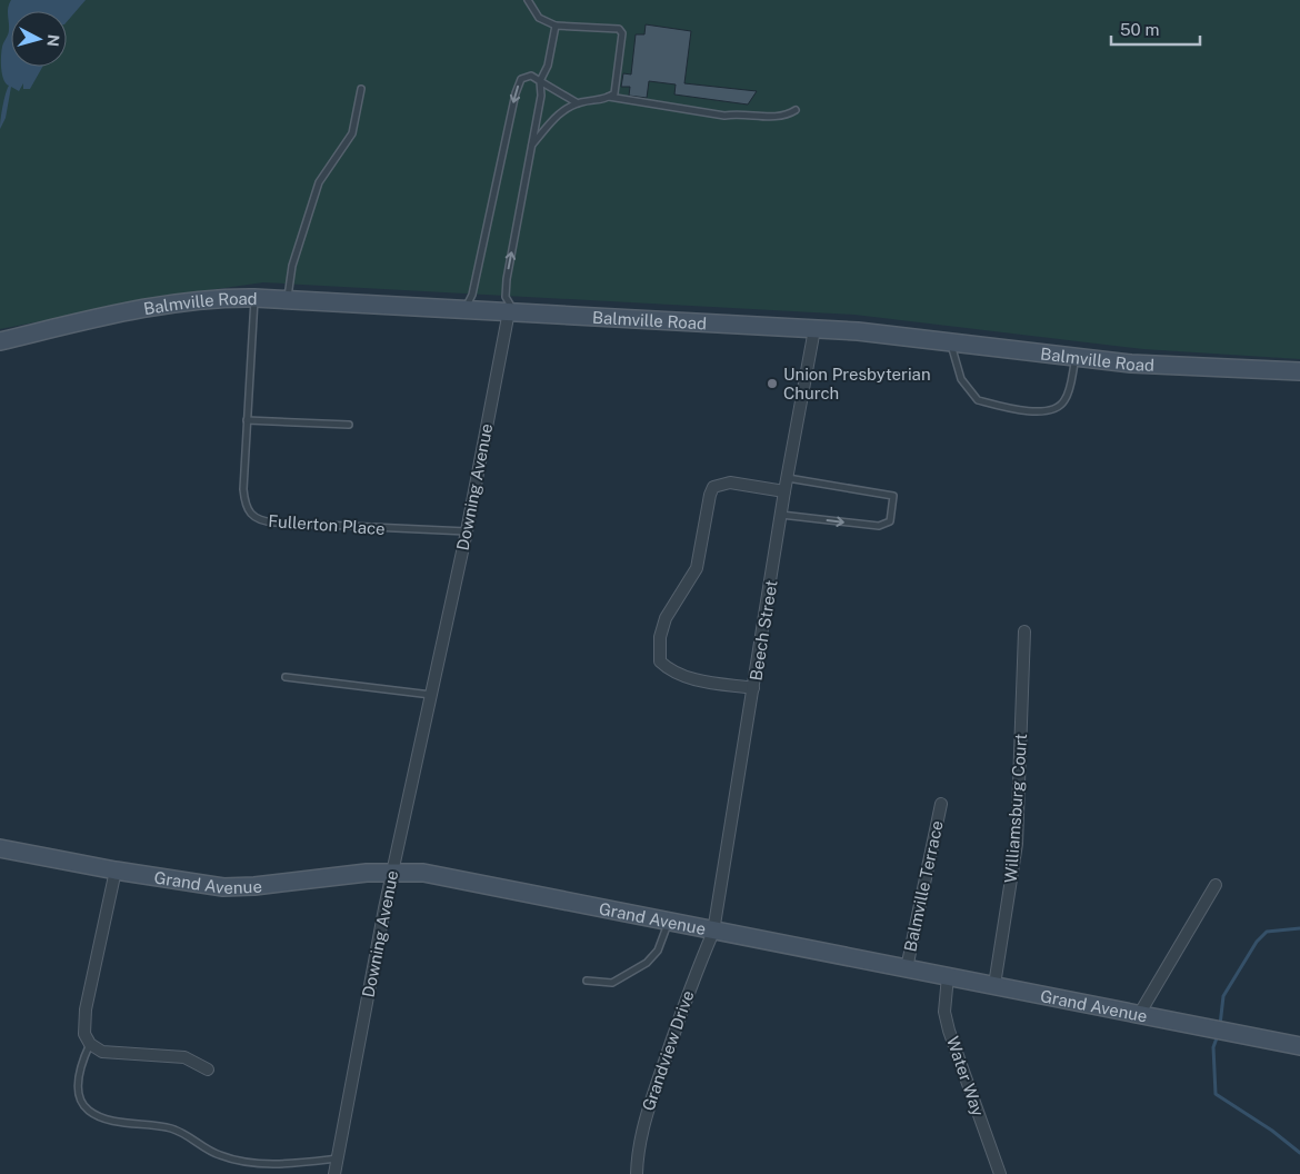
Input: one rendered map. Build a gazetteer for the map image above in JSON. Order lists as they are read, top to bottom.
{
  "streets": {
    "street": [
      "Balmville Road",
      "Downing Avenue",
      "Beech Street",
      "Williamsburg Court",
      "Grand Avenue",
      "Balmville Terrace",
      "Grandview Drive",
      "Water Way"
    ],
    "lane": ["Fullerton Place"]
  },
  "crossings": [
    ["Balmville Road", "Downing Avenue"],
    ["Balmville Road", "Fullerton Place"],
    ["Balmville Road", "Beech Street"],
    ["Downing Avenue", "Fullerton Place"],
    ["Downing Avenue", "Grand Avenue"],
    ["Beech Street", "Grand Avenue"],
    ["Beech Street", "Grandview Drive"],
    ["Williamsburg Court", "Grand Avenue"],
    ["Grand Avenue", "Balmville Terrace"],
    ["Grand Avenue", "Grandview Drive"],
    ["Grand Avenue", "Water Way"]
  ],
  "places": ["Union Presbyterian Church"],
  "scale_bar": "50 m",
  "north": "right"
}
